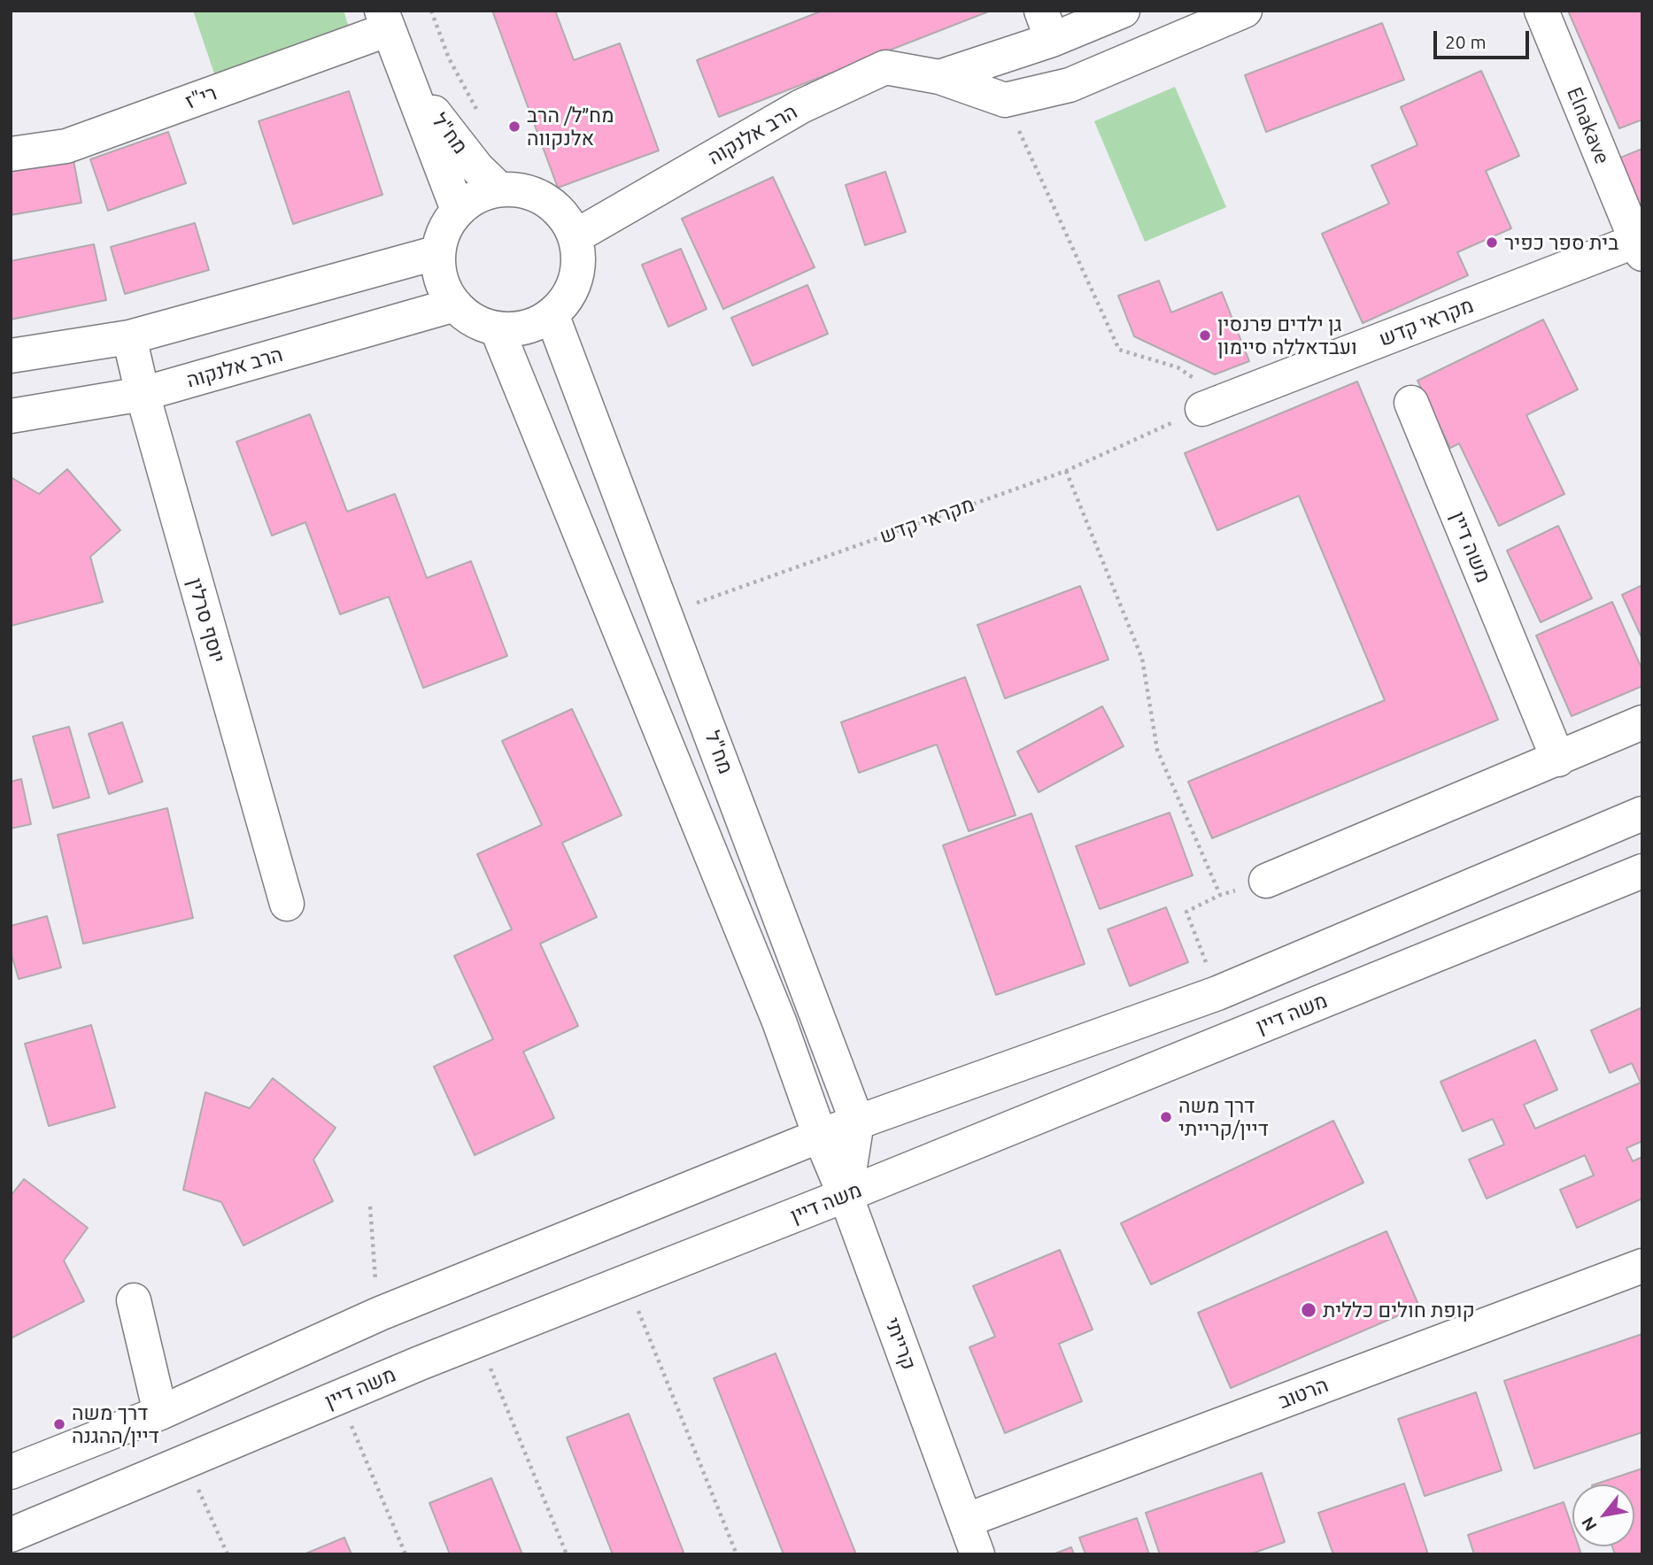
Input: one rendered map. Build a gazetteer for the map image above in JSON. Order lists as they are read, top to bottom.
{
  "streets": {
    "street": [
      "רי\"ז",
      "Elnakave",
      "מח\"ל",
      "הרב אלנקוה",
      "מקראי קדש",
      "משה דיין",
      "יוסף סרלין",
      "קרייתי",
      "הרטוב"
    ]
  },
  "crossings": [
    ["רי\"ז", "מח\"ל"],
    ["Elnakave", "מקראי קדש"],
    ["מח\"ל", "הרב אלנקוה"],
    ["מח\"ל", "מקראי קדש"],
    ["מח\"ל", "משה דיין"],
    ["מח\"ל", "קרייתי"],
    ["הרב אלנקוה", "יוסף סרלין"],
    ["משה דיין", "קרייתי"],
    ["קרייתי", "הרטוב"]
  ],
  "places": [
    "מח״ל/ הרב אלנקווה",
    "בית ספר כפיר",
    "גן ילדים פרנסין ועבדאללה סיימון",
    "דרך משה דיין/קרייתי",
    "קופת חולים כללית",
    "דרך משה דיין/ההגנה"
  ],
  "scale_bar": "20 m",
  "north": "bottom left"
}
